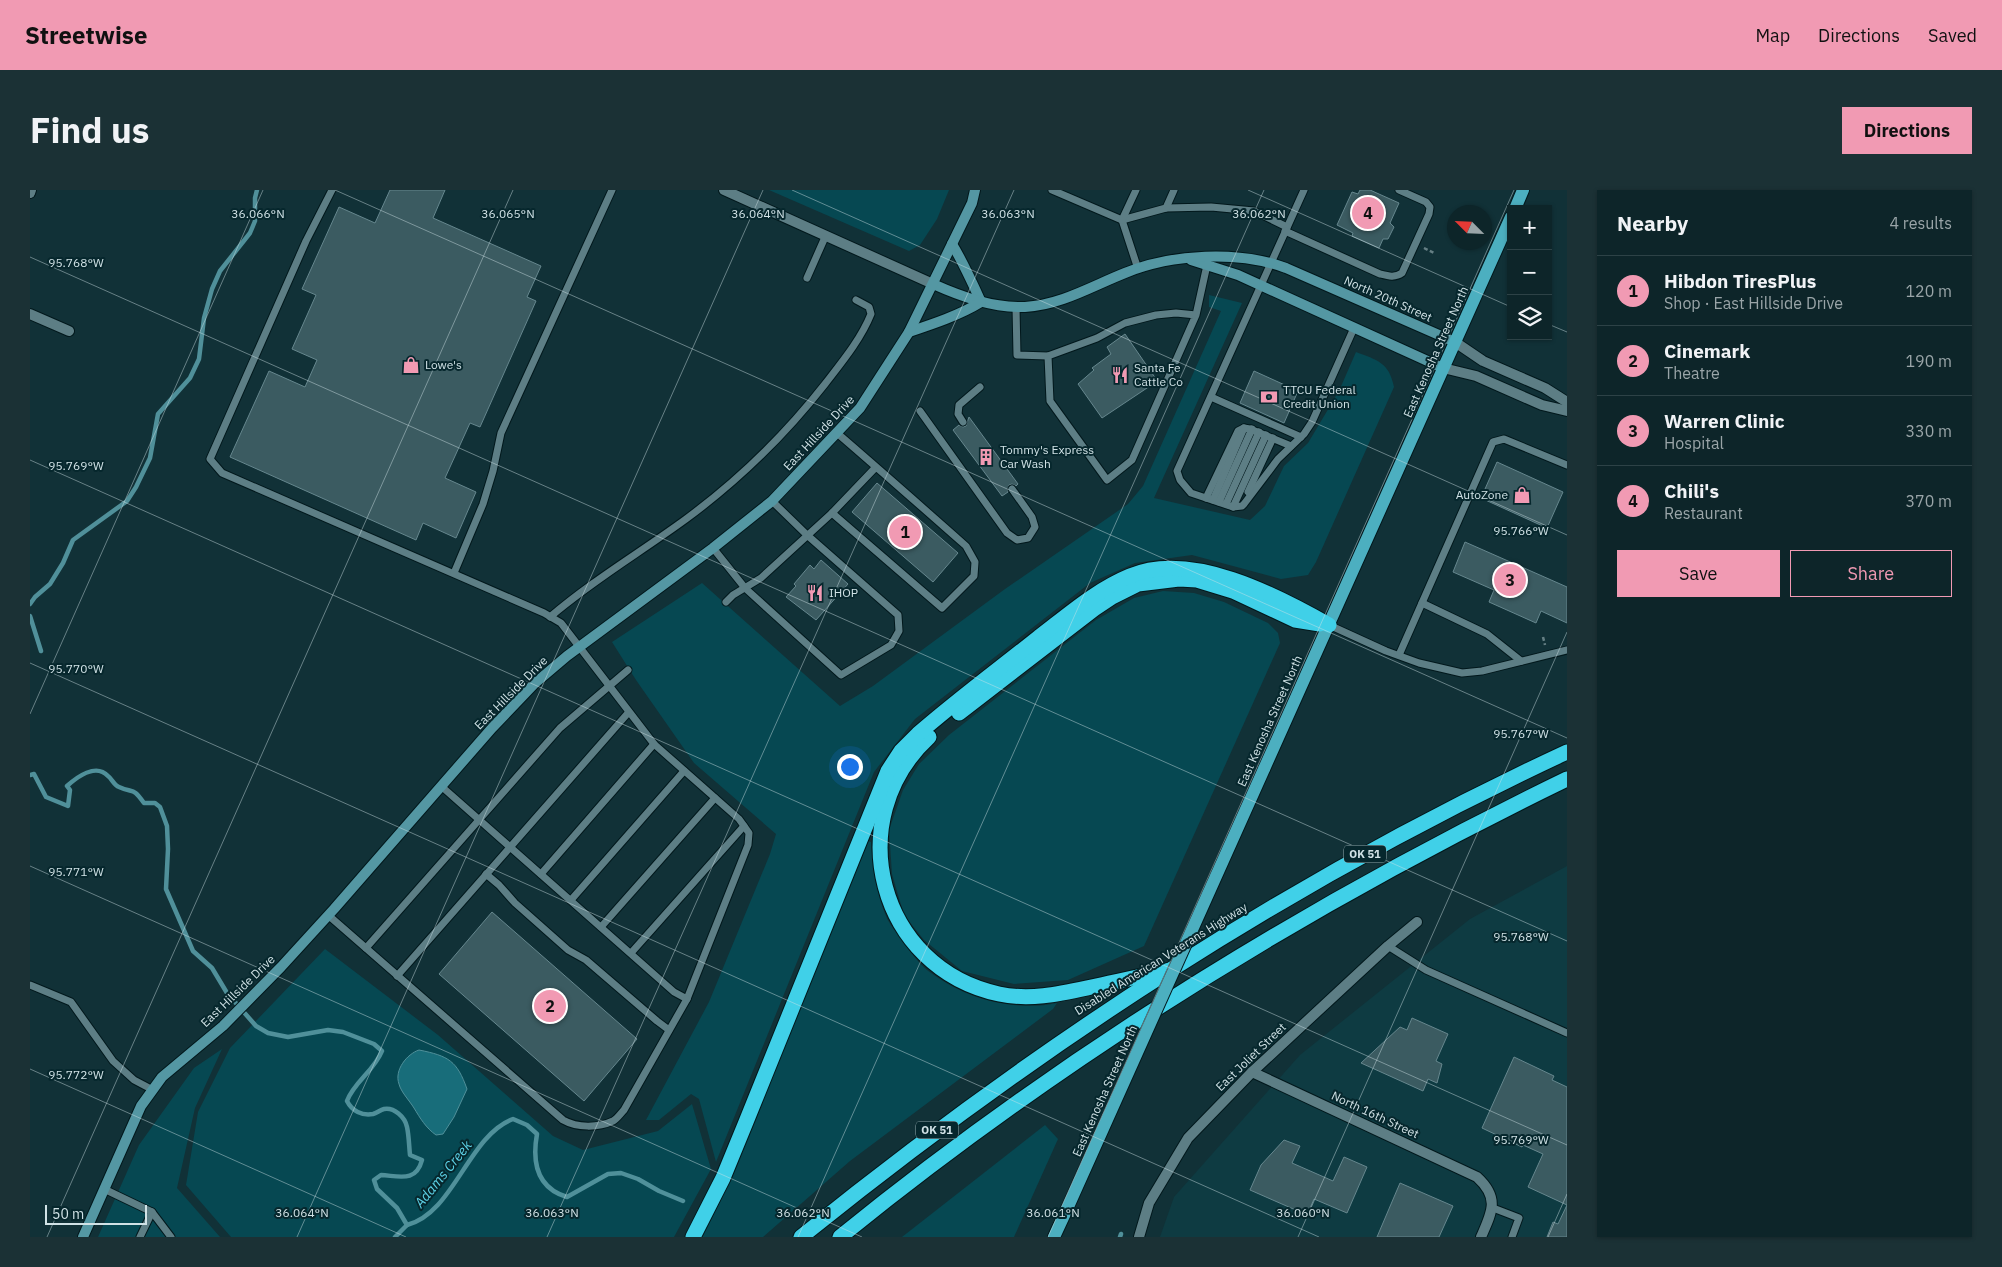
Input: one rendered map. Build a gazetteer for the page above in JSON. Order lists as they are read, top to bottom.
{
  "streets": {
    "highway": ["OK 51", "Disabled American Veterans Highway"],
    "main road": ["East Kenosha Street North"],
    "street": [
      "North 20th Street",
      "East Hillside Drive",
      "East Joliet Street",
      "North 16th Street"
    ]
  },
  "crossings": [
    ["North 20th Street", "East Kenosha Street North"],
    ["North 20th Street", "East Hillside Drive"],
    ["East Joliet Street", "North 16th Street"]
  ],
  "water": ["Adams Creek"],
  "places": {
    "shop": ["Lowe's", "AutoZone"],
    "restaurant": ["Santa Fe Cattle Co", "IHOP"],
    "bank": ["TTCU Federal Credit Union"],
    "building": ["Tommy's Express Car Wash"]
  },
  "scale_bar": "50 m",
  "north": "top left",
  "page": {
    "header": "Streetwise",
    "nav": ["Map", "Directions", "Saved"],
    "title": "Find us",
    "buttons": [
      "Directions",
      ["Save", "Share"]
    ],
    "heading": ["Nearby", "4 results"],
    "pins": [
      "4",
      "1",
      "3",
      "2"
    ],
    "map_buttons": ["+", "−"],
    "list": [
      {
        "mark": "1",
        "name": "Hibdon TiresPlus",
        "note": "Shop · East Hillside Drive",
        "value": "120 m"
      },
      {
        "mark": "2",
        "name": "Cinemark",
        "note": "Theatre",
        "value": "190 m"
      },
      {
        "mark": "3",
        "name": "Warren Clinic",
        "note": "Hospital",
        "value": "330 m"
      },
      {
        "mark": "4",
        "name": "Chili's",
        "note": "Restaurant",
        "value": "370 m"
      }
    ],
    "scale": "50 m"
  },
  "coordinates": [
    "36.066°N",
    "36.065°N",
    "36.064°N",
    "36.063°N",
    "36.062°N",
    "95.768°W",
    "95.769°W",
    "95.766°W",
    "95.770°W",
    "95.767°W",
    "95.771°W",
    "95.772°W",
    "36.061°N",
    "36.060°N"
  ]
}
